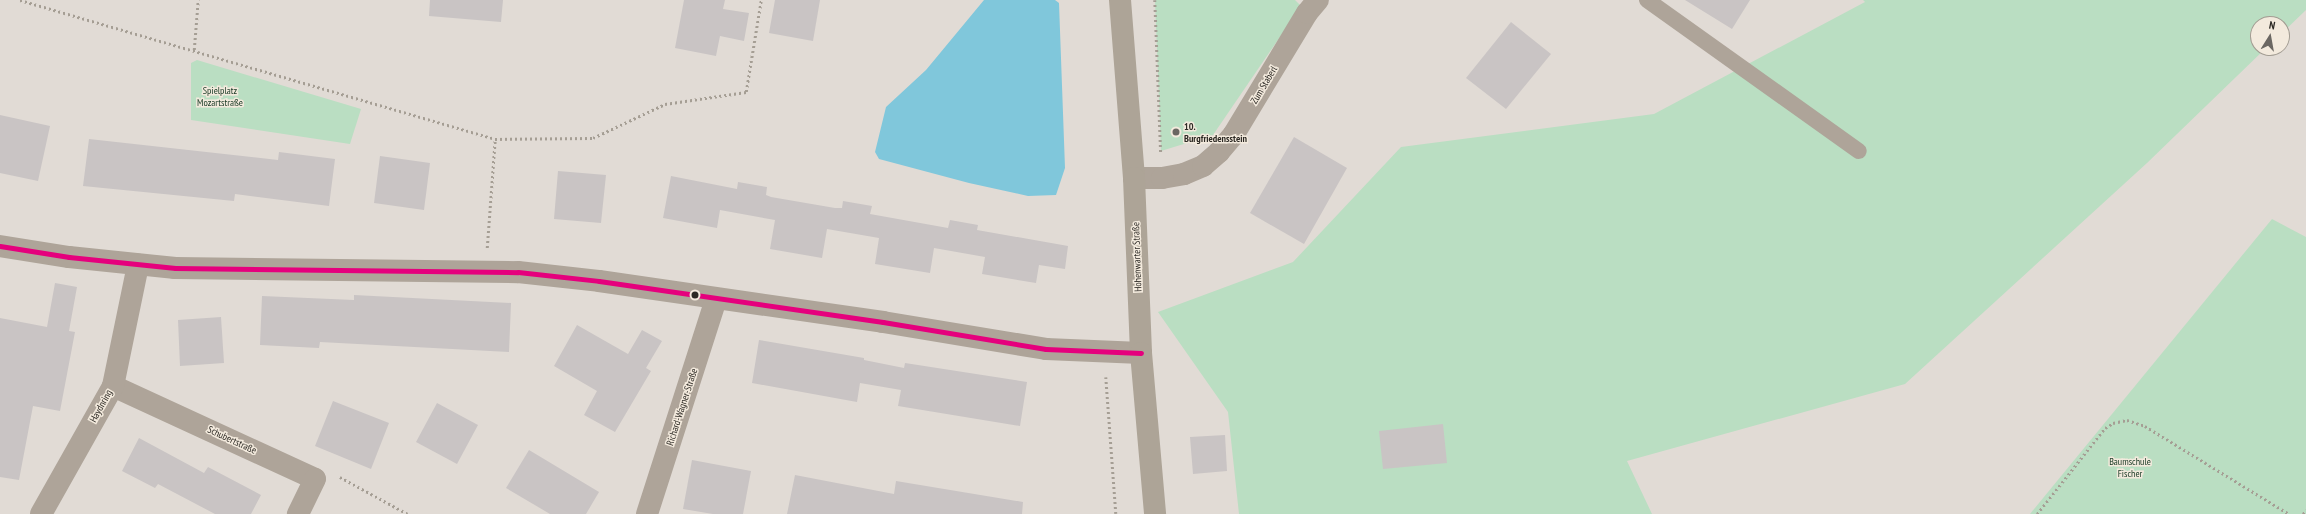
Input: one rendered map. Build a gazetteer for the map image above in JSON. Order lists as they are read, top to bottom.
{
  "streets": {
    "street": [
      "Zum Staberl",
      "Hohenwarter Straße",
      "Haydnring",
      "Richard-Wagner-Straße",
      "Schubertstraße"
    ]
  },
  "crossings": [
    ["Zum Staberl", "Hohenwarter Straße"],
    ["Haydnring", "Schubertstraße"]
  ],
  "parks": ["Spielplatz Mozartstraße", "Baumschule Fischer"],
  "places": ["10. Burgfriedensstein"],
  "north": "top"
}
